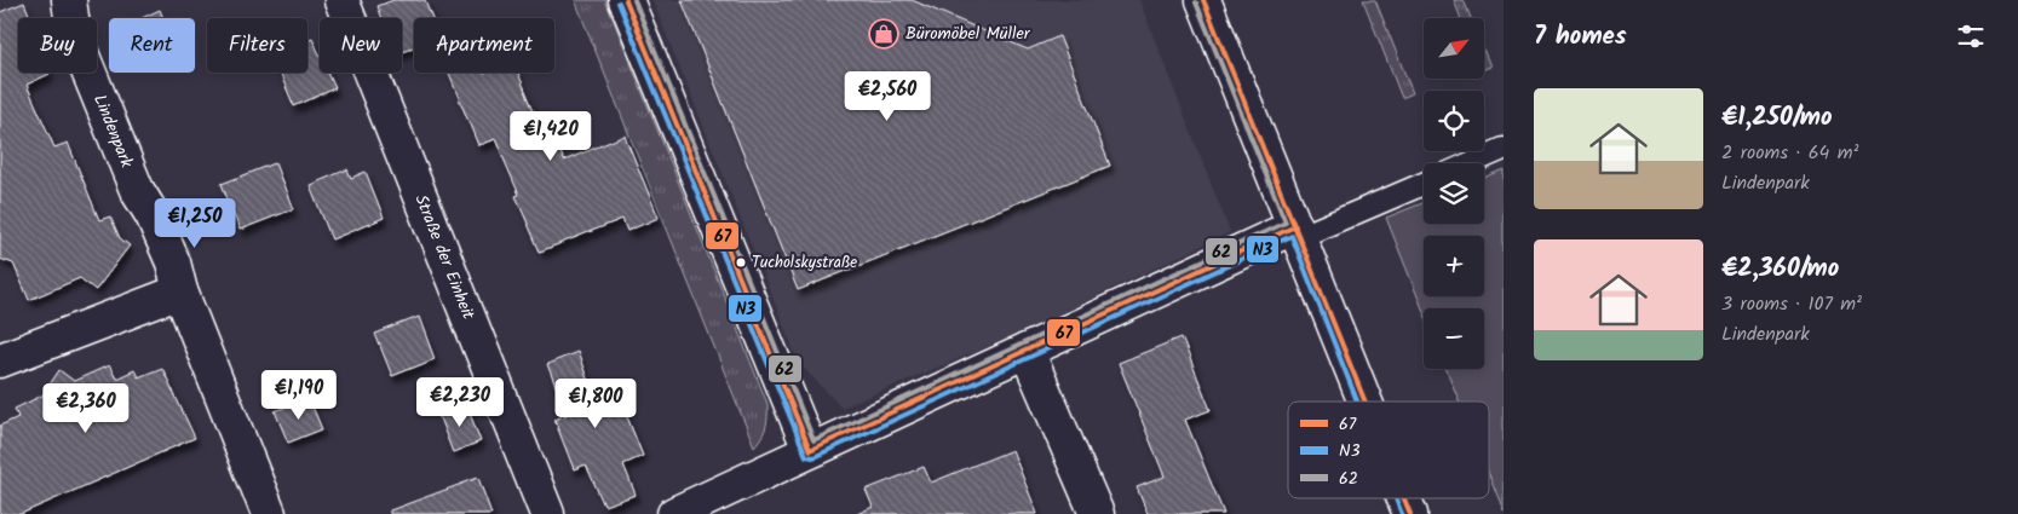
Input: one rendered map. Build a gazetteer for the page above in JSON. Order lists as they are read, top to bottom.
{
  "streets": {
    "street": ["Lindenpark", "Straße der Einheit"]
  },
  "places": {
    "shop": ["Büromöbel Müller"],
    "other": ["Tucholskystraße"]
  },
  "lines": ["transit line 67", "transit line 62", "transit line N3"],
  "legend": ["67", "N3", "62"],
  "north": "top right",
  "page": {
    "heading": "7 homes",
    "map_buttons": ["+", "−"],
    "chip": [
      "Buy",
      "Rent",
      "Filters",
      "New",
      "Apartment"
    ],
    "price": [
      "€2,560",
      "€1,420",
      "€1,250",
      "€1,190",
      "€2,230",
      "€1,800",
      "€2,360"
    ],
    "list": [
      {
        "name": "€1,250/mo",
        "note": "2 rooms · 64 m² · Lindenpark"
      },
      {
        "name": "€2,360/mo",
        "note": "3 rooms · 107 m² · Lindenpark"
      }
    ]
  }
}
